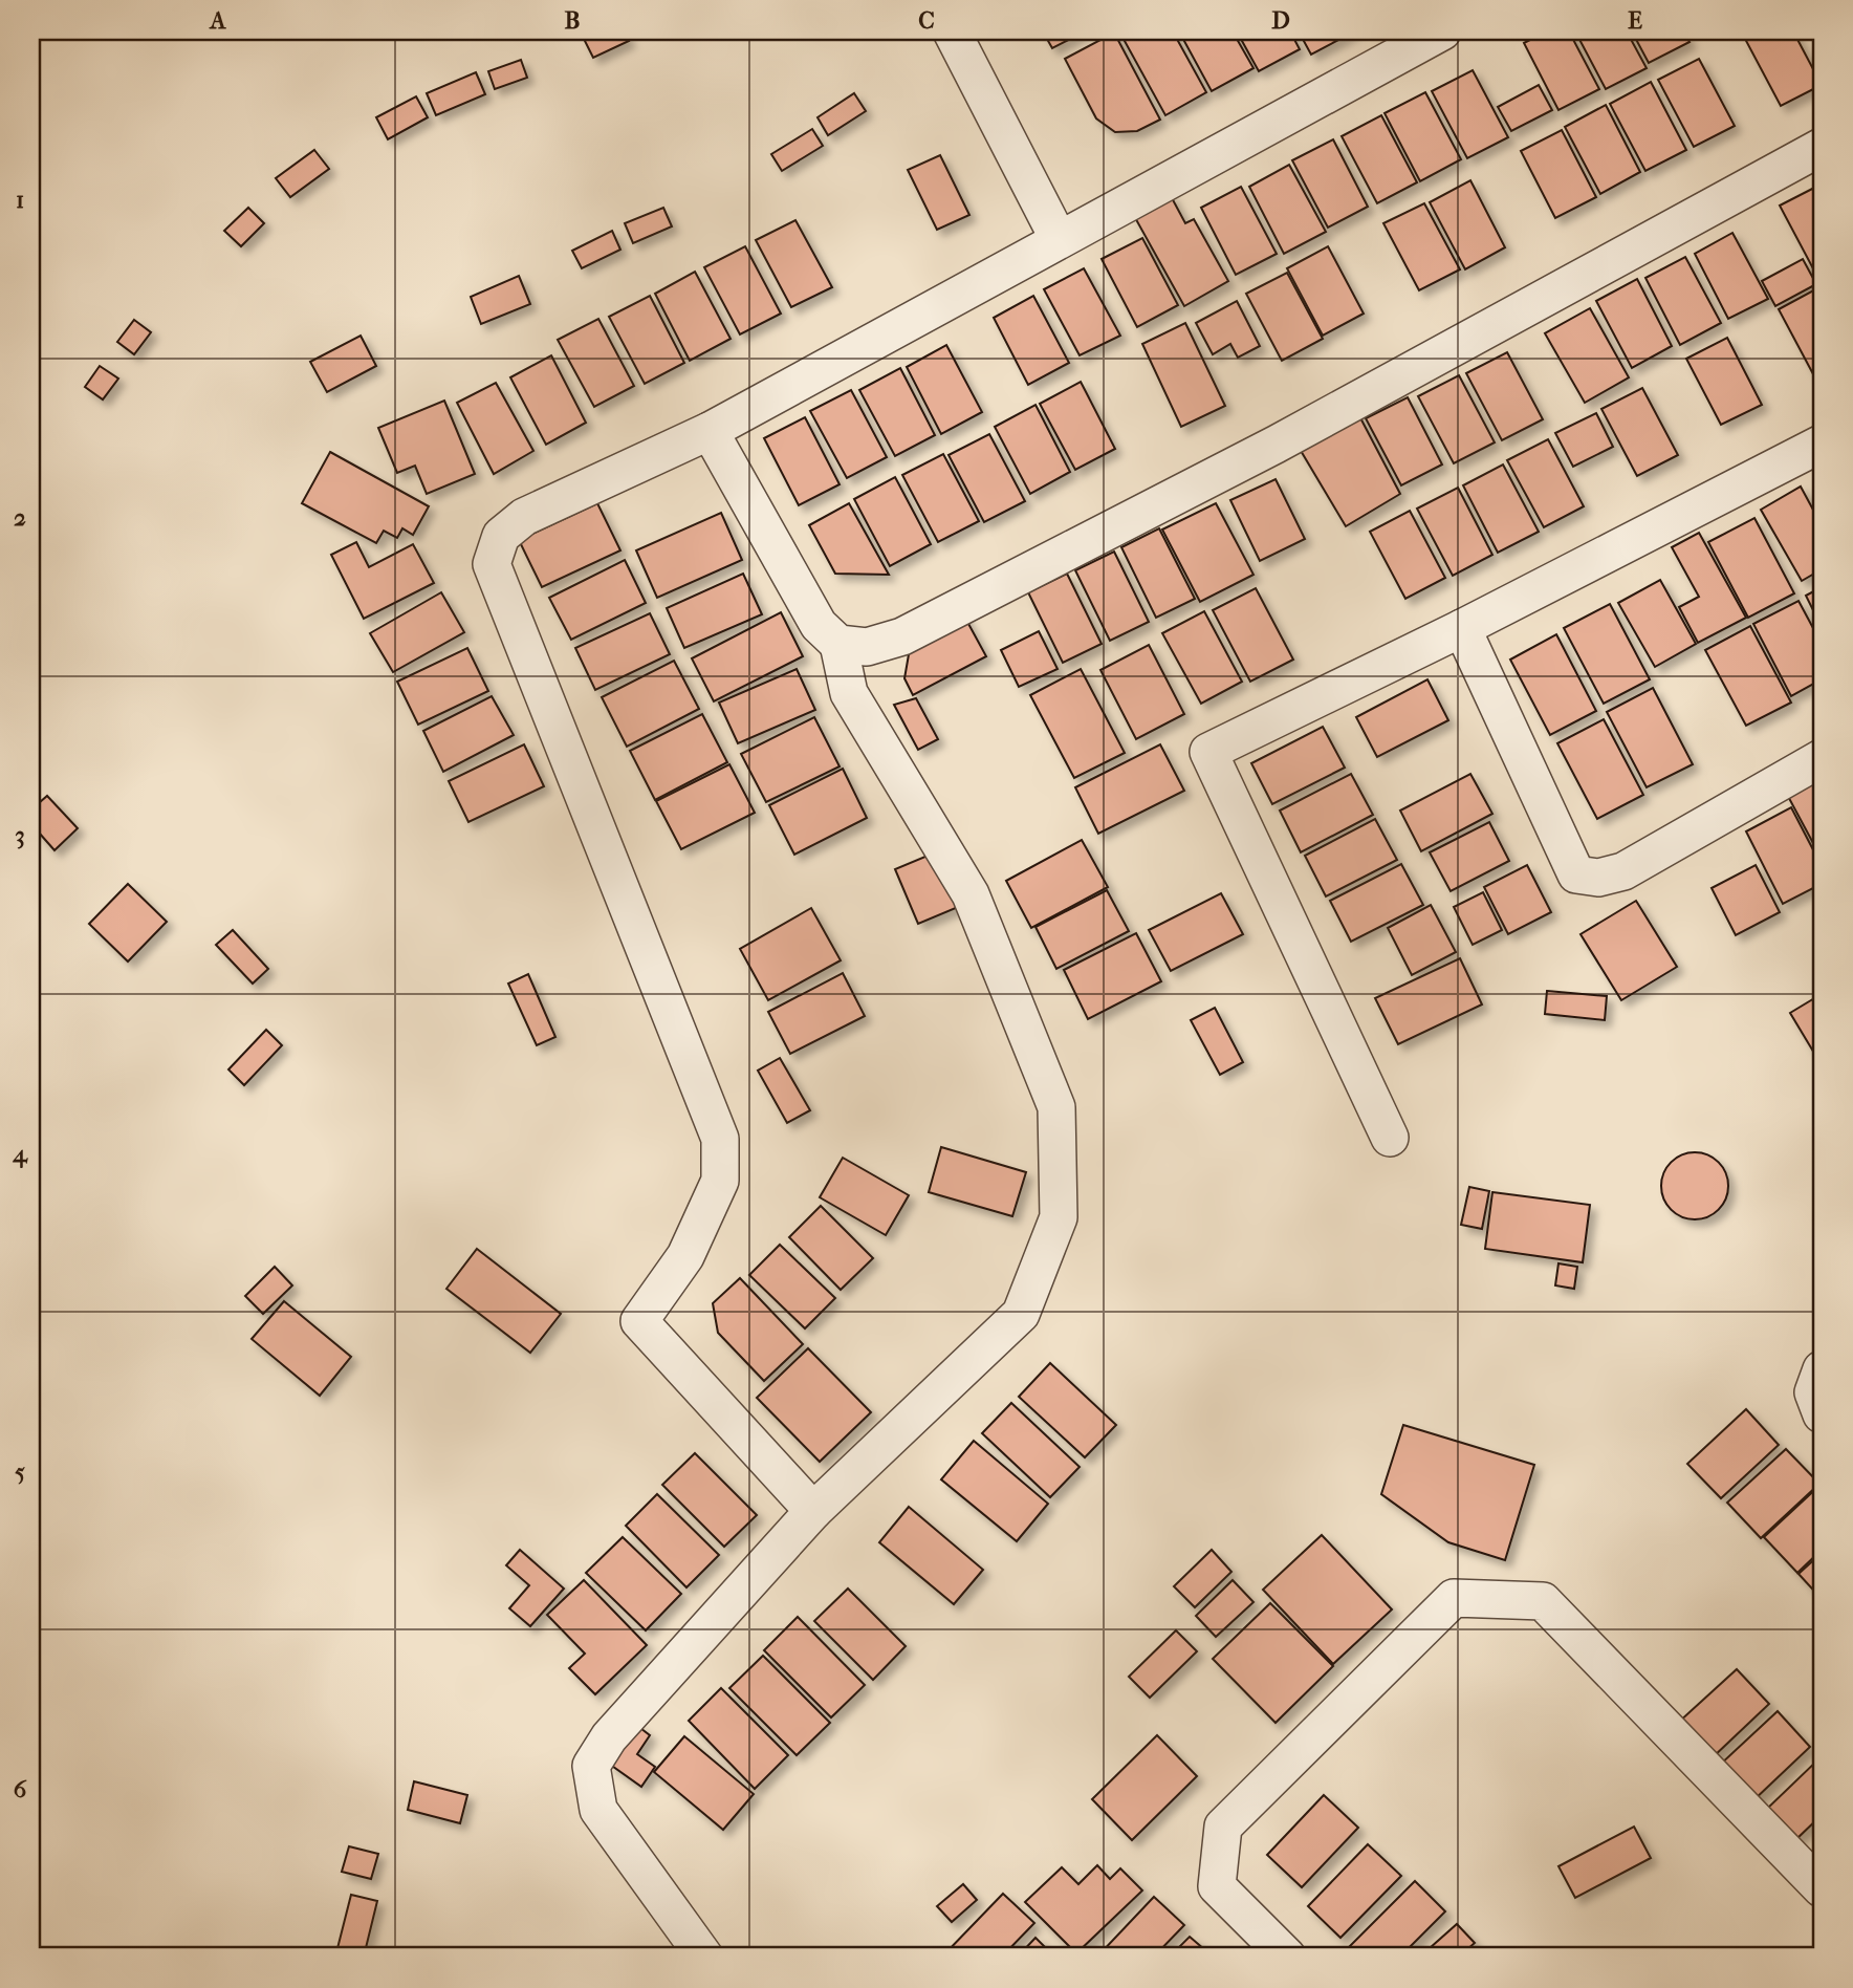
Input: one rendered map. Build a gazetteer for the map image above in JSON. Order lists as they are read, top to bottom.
{
  "grid": {
    "columns": [
      "A",
      "B",
      "C",
      "D",
      "E"
    ],
    "rows": [
      "1",
      "2",
      "3",
      "4",
      "5",
      "6"
    ]
  }
}
